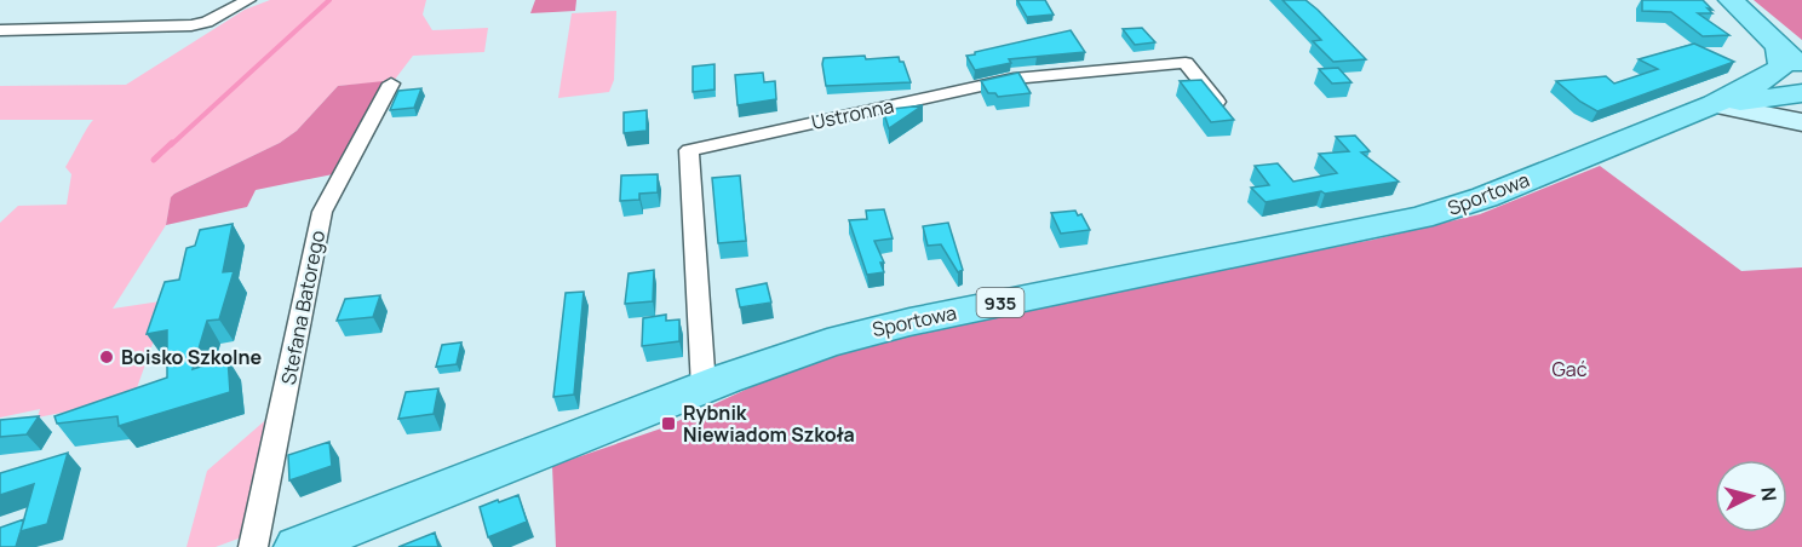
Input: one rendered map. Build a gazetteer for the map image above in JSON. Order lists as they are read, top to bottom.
{
  "streets": {
    "main road": ["Sportowa", "935"],
    "street": ["Ustronna", "Stefana Batorego"]
  },
  "crossings": [
    ["Ustronna", "Sportowa"]
  ],
  "parks": ["Gać"],
  "places": {
    "other": ["Boisko Szkolne"],
    "transit": ["Rybnik Niewiadom Szkoła"]
  },
  "north": "right"
}
